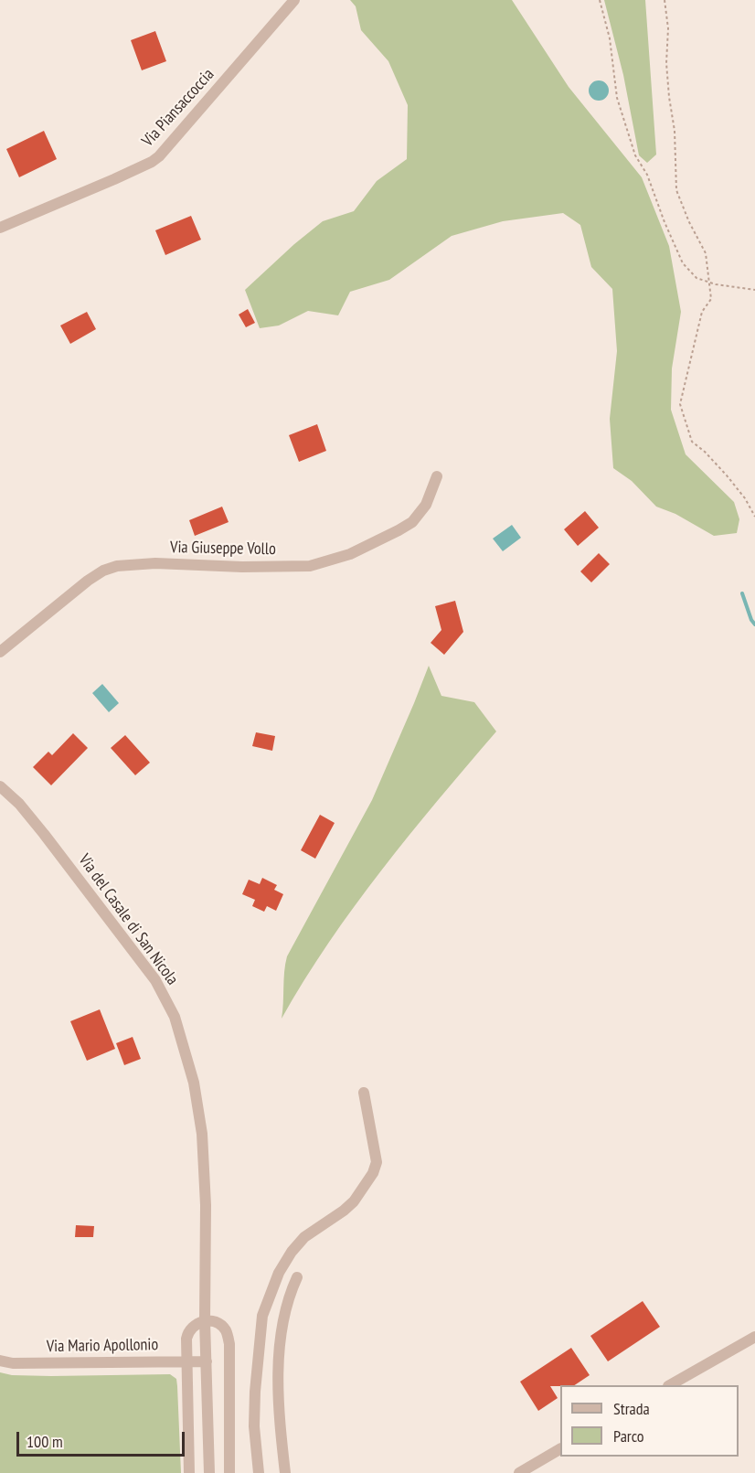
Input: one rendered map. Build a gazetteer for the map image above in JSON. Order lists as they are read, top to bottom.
{
  "streets": {
    "street": [
      "Via Piansaccoccia",
      "Via Giuseppe Vollo",
      "Via del Casale di San Nicola",
      "Via Mario Apollonio"
    ]
  },
  "crossings": [
    ["Via del Casale di San Nicola", "Via Mario Apollonio"]
  ],
  "legend": ["Strada", "Parco"],
  "scale_bar": "100 m"
}
